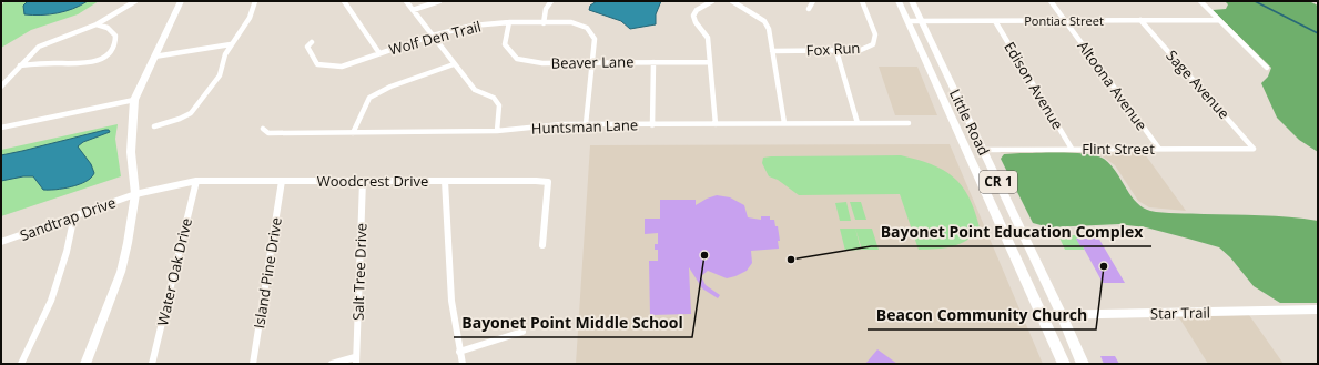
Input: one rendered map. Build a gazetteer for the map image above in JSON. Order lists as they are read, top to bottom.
{
  "streets": {
    "main road": ["Little Road", "CR 1"],
    "street": [
      "Pontiac Street",
      "Wolf Den Trail",
      "Fox Run",
      "Beaver Lane",
      "Sage Avenue",
      "Edison Avenue",
      "Altoona Avenue",
      "Huntsman Lane",
      "Flint Street",
      "Woodcrest Drive",
      "Sandtrap Drive",
      "Water Oak Drive",
      "Salt Tree Drive",
      "Island Pine Drive",
      "Star Trail"
    ]
  },
  "crossings": [
    ["Pontiac Street", "Sage Avenue"],
    ["Pontiac Street", "Edison Avenue"],
    ["Pontiac Street", "Altoona Avenue"],
    ["Pontiac Street", "Little Road"],
    ["Wolf Den Trail", "Beaver Lane"],
    ["Wolf Den Trail", "Huntsman Lane"],
    ["Sage Avenue", "Flint Street"],
    ["Edison Avenue", "Flint Street"],
    ["Altoona Avenue", "Flint Street"],
    ["Little Road", "Flint Street"],
    ["Little Road", "Star Trail"],
    ["Woodcrest Drive", "Sandtrap Drive"],
    ["Woodcrest Drive", "Water Oak Drive"],
    ["Woodcrest Drive", "Salt Tree Drive"],
    ["Woodcrest Drive", "Island Pine Drive"]
  ],
  "places": ["Bayonet Point Middle School", "Bayonet Point Education Complex", "Beacon Community Church"]
}
